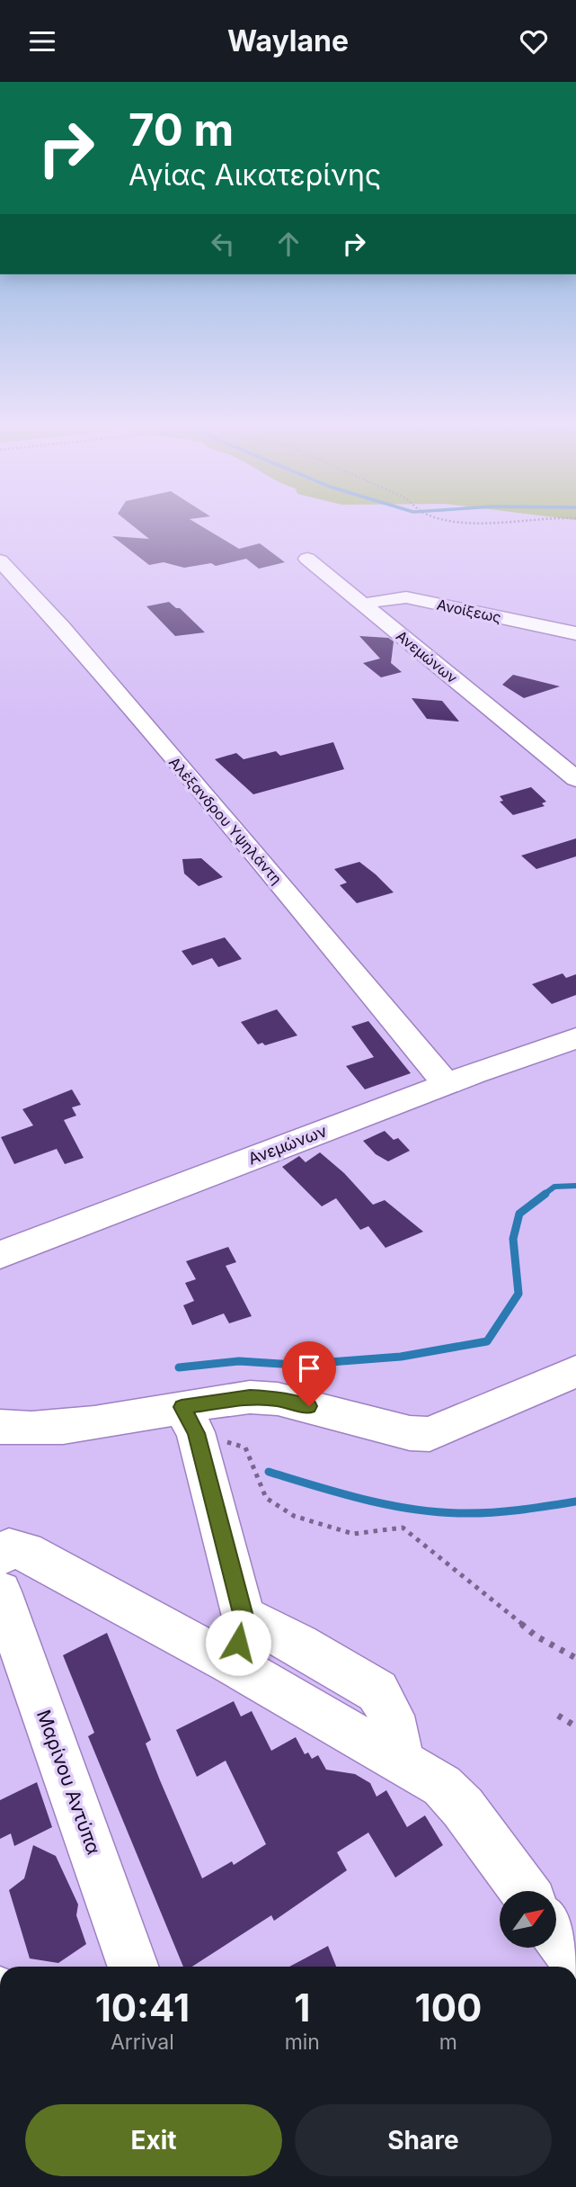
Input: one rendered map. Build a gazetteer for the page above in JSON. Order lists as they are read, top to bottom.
{
  "streets": {
    "street": [
      "Ανοίξεως",
      "Ανεμώνων",
      "Αλέξανδρου Υψηλάντη",
      "Μαρίνου Αντύπα"
    ]
  },
  "crossings": [
    ["Ανοίξεως", "Ανεμώνων"],
    ["Ανεμώνων", "Αλέξανδρου Υψηλάντη"]
  ],
  "north": "top right",
  "page": {
    "header": "Waylane",
    "turn": ["70 m", "Αγίας Αικατερίνης"],
    "eta": [
      "10:41",
      "Arrival",
      "1",
      "min",
      "100",
      "m"
    ],
    "buttons": ["Exit", "Share"]
  }
}
